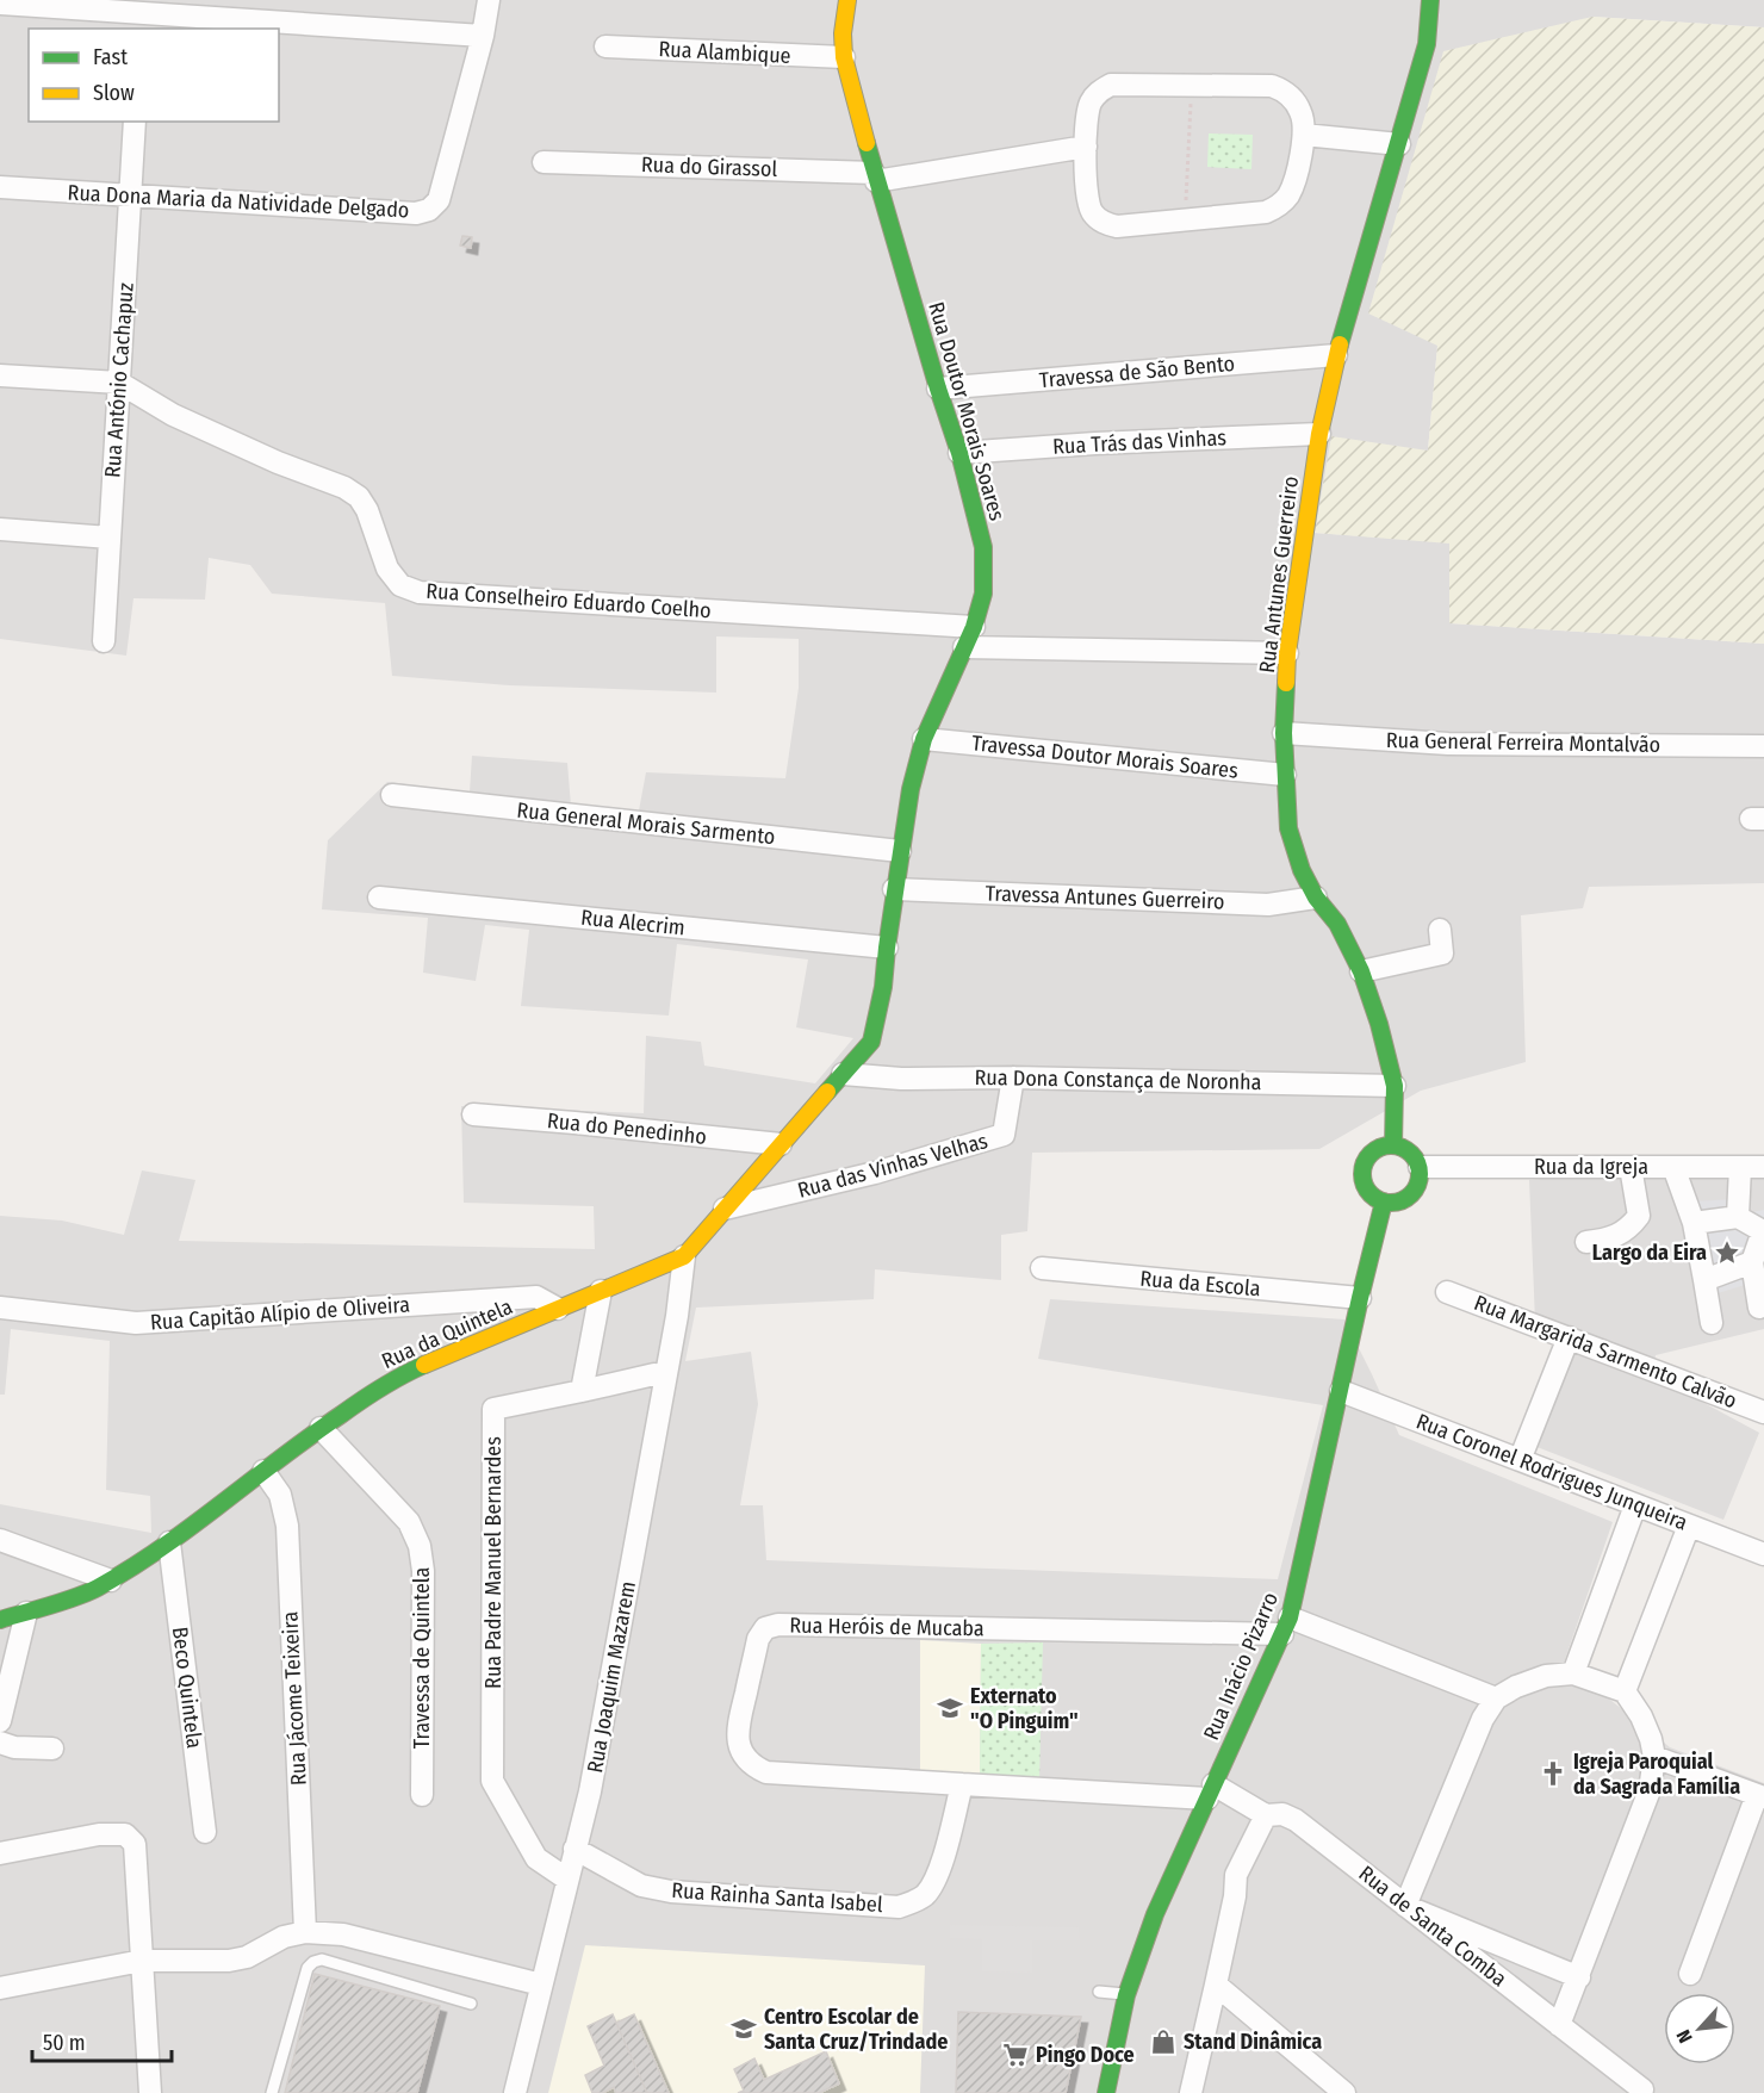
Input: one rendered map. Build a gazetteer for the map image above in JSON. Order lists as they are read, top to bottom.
{
  "streets": {
    "main road": [
      "Rua Doutor Morais Soares",
      "Rua Antunes Guerreiro",
      "Rua da Quintela",
      "Rua Inácio Pizarro"
    ],
    "street": [
      "Rua Alambique",
      "Rua do Girassol",
      "Rua Dona Maria da Natividade Delgado",
      "Travessa de São Bento",
      "Rua António Cachapuz",
      "Rua Trás das Vinhas",
      "Rua Conselheiro Eduardo Coelho",
      "Rua General Ferreira Montalvão",
      "Travessa Doutor Morais Soares",
      "Rua General Morais Sarmento",
      "Travessa Antunes Guerreiro",
      "Rua Alecrim",
      "Rua Dona Constança de Noronha",
      "Rua do Penedinho",
      "Rua das Vinhas Velhas",
      "Rua da Igreja",
      "Rua da Escola",
      "Rua Capitão Alípio de Oliveira",
      "Rua Margarida Sarmento Calvão",
      "Rua Coronel Rodrigues Junqueira",
      "Rua Padre Manuel Bernardes",
      "Rua Heróis de Mucaba",
      "Travessa de Quintela",
      "Rua Joaquim Mazarem",
      "Beco Quintela",
      "Rua Jácome Teixeira",
      "Rua Rainha Santa Isabel",
      "Rua de Santa Comba"
    ]
  },
  "crossings": [
    ["Rua Alambique", "Rua Doutor Morais Soares"],
    ["Rua do Girassol", "Rua Doutor Morais Soares"],
    ["Rua Dona Maria da Natividade Delgado", "Rua António Cachapuz"],
    ["Travessa de São Bento", "Rua Doutor Morais Soares"],
    ["Travessa de São Bento", "Rua Antunes Guerreiro"],
    ["Rua António Cachapuz", "Rua Conselheiro Eduardo Coelho"],
    ["Rua Doutor Morais Soares", "Rua Trás das Vinhas"],
    ["Rua Doutor Morais Soares", "Rua Conselheiro Eduardo Coelho"],
    ["Rua Doutor Morais Soares", "Travessa Doutor Morais Soares"],
    ["Rua Doutor Morais Soares", "Rua General Morais Sarmento"],
    ["Rua Doutor Morais Soares", "Travessa Antunes Guerreiro"],
    ["Rua Doutor Morais Soares", "Rua Alecrim"],
    ["Rua Doutor Morais Soares", "Rua Dona Constança de Noronha"],
    ["Rua Doutor Morais Soares", "Rua da Quintela"],
    ["Rua Trás das Vinhas", "Rua Antunes Guerreiro"],
    ["Rua Antunes Guerreiro", "Rua General Ferreira Montalvão"],
    ["Rua Antunes Guerreiro", "Travessa Doutor Morais Soares"],
    ["Rua Antunes Guerreiro", "Travessa Antunes Guerreiro"],
    ["Rua Antunes Guerreiro", "Rua Dona Constança de Noronha"],
    ["Rua Antunes Guerreiro", "Rua da Igreja"],
    ["Rua Antunes Guerreiro", "Rua Inácio Pizarro"],
    ["Rua Dona Constança de Noronha", "Rua das Vinhas Velhas"],
    ["Rua Dona Constança de Noronha", "Rua da Quintela"],
    ["Rua do Penedinho", "Rua da Quintela"],
    ["Rua das Vinhas Velhas", "Rua da Quintela"],
    ["Rua da Igreja", "Rua Inácio Pizarro"],
    ["Rua da Escola", "Rua Inácio Pizarro"],
    ["Rua Capitão Alípio de Oliveira", "Rua da Quintela"],
    ["Rua da Quintela", "Travessa de Quintela"],
    ["Rua da Quintela", "Rua Joaquim Mazarem"],
    ["Rua da Quintela", "Beco Quintela"],
    ["Rua da Quintela", "Rua Jácome Teixeira"],
    ["Rua Coronel Rodrigues Junqueira", "Rua Inácio Pizarro"],
    ["Rua Padre Manuel Bernardes", "Rua Joaquim Mazarem"],
    ["Rua Heróis de Mucaba", "Rua Inácio Pizarro"],
    ["Rua Heróis de Mucaba", "Rua Rainha Santa Isabel"],
    ["Rua Inácio Pizarro", "Rua de Santa Comba"],
    ["Rua Joaquim Mazarem", "Rua Rainha Santa Isabel"]
  ],
  "places": {
    "place": ["Largo da Eira"],
    "school or university": ["Externato \"O Pinguim\"", "Centro Escolar de Santa Cruz/Trindade"],
    "church": ["Igreja Paroquial da Sagrada Família"],
    "shop": ["Stand Dinâmica"],
    "supermarket": ["Pingo Doce"]
  },
  "legend": ["Fast", "Slow"],
  "scale_bar": "50 m",
  "north": "bottom left"
}
